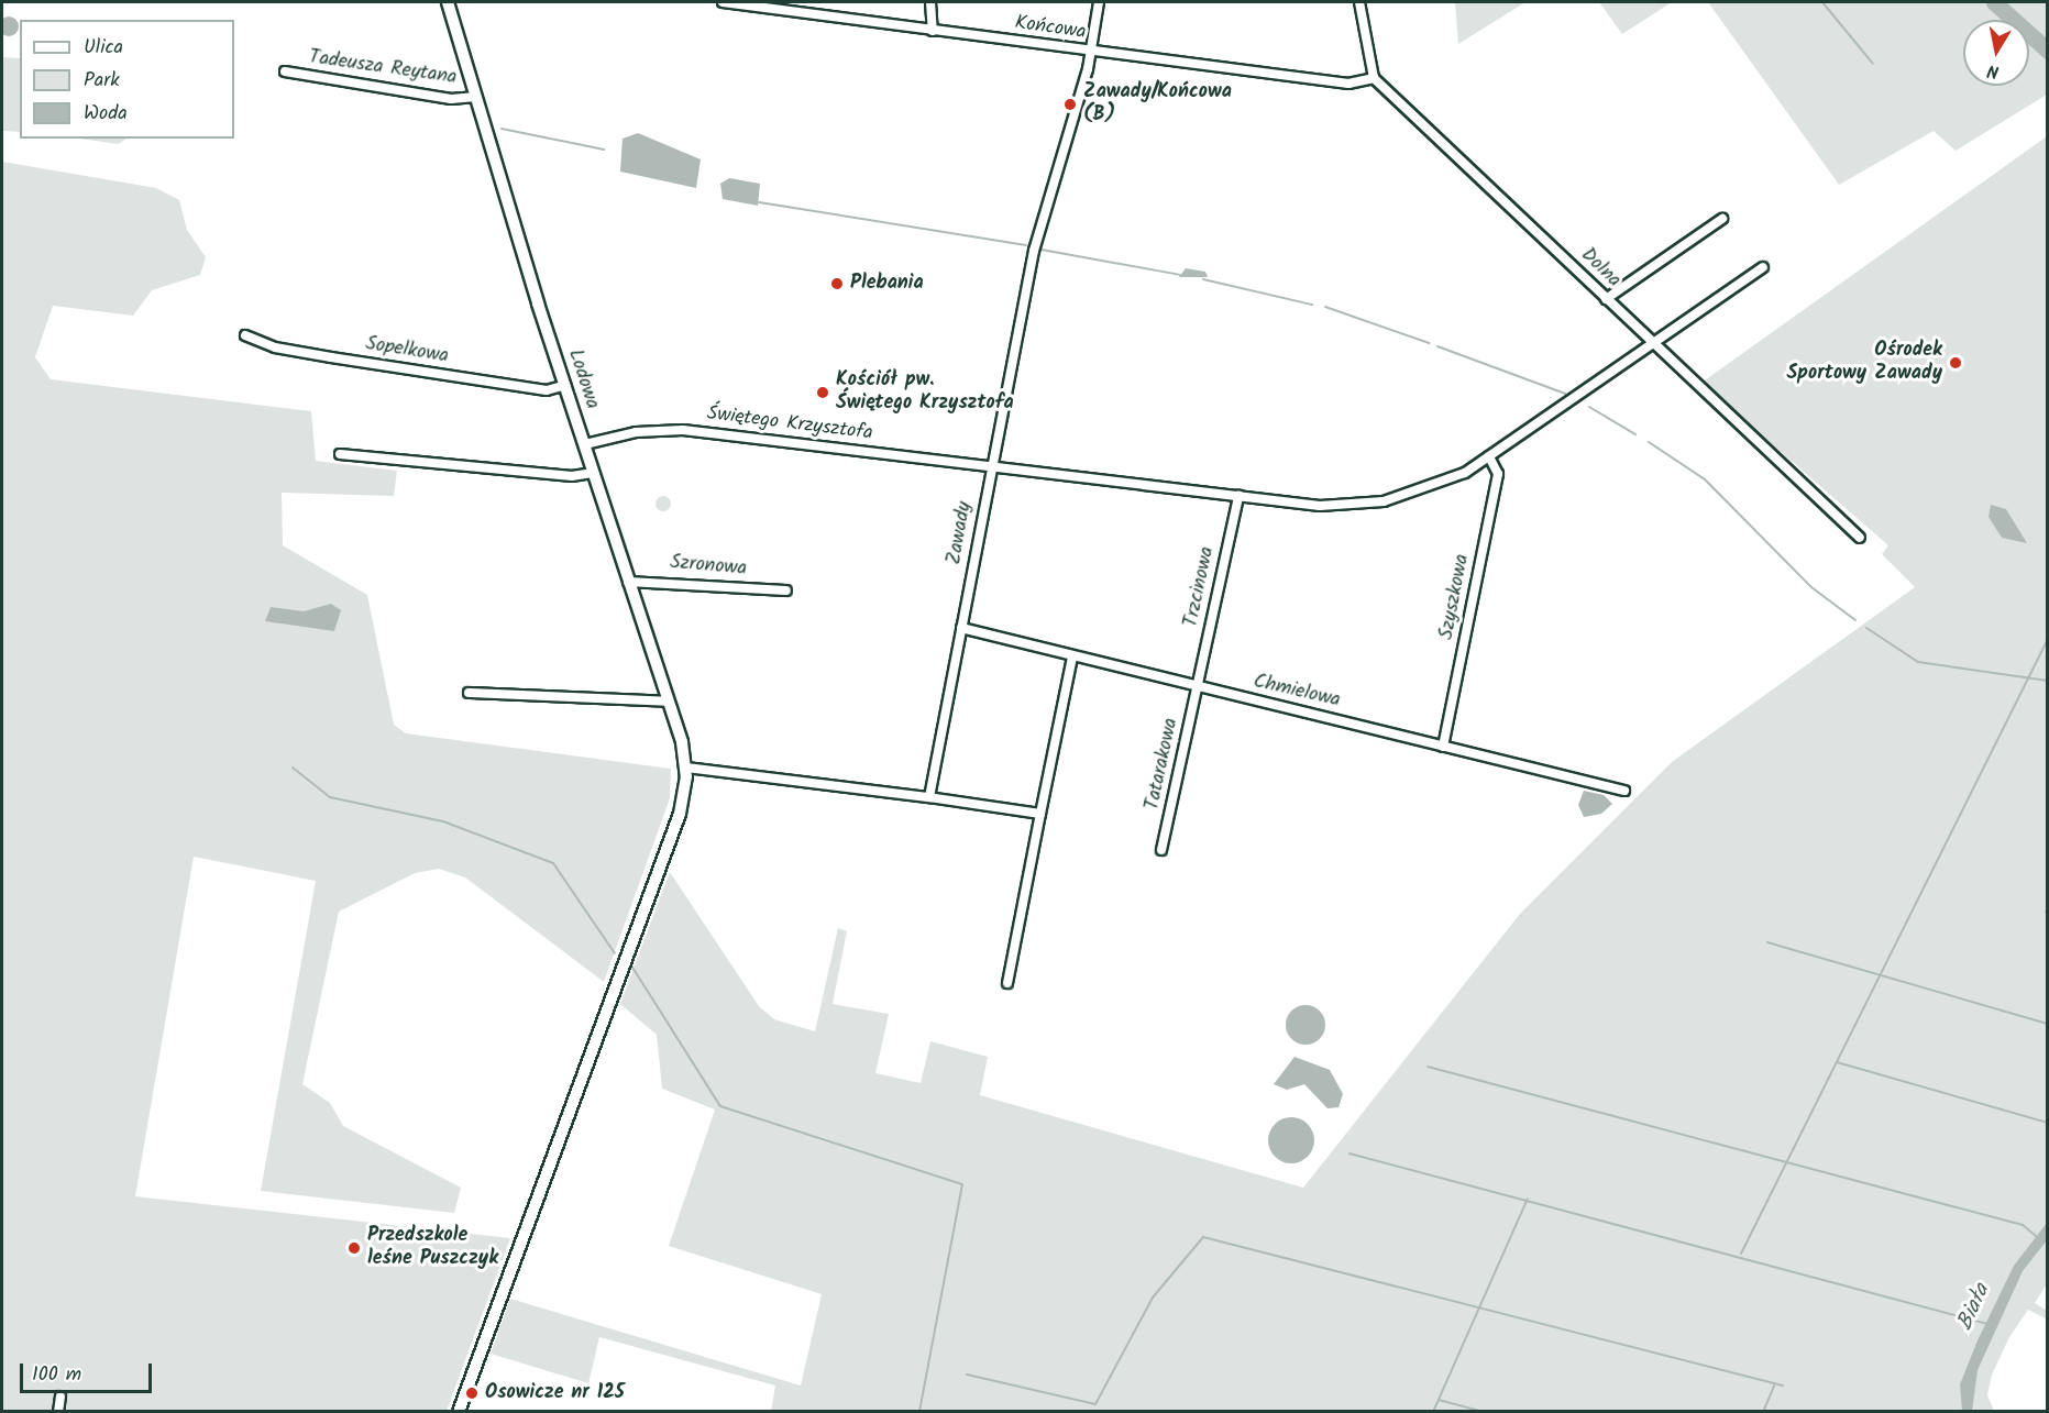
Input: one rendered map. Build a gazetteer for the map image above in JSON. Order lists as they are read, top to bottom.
{
  "streets": {
    "street": [
      "Końcowa",
      "Tadeusza Reytana",
      "Dolna",
      "Sopelkowa",
      "Lodowa",
      "Świętego Krzysztofa",
      "Zawady",
      "Szronowa",
      "Trzcinowa",
      "Szyszkowa",
      "Chmielowa",
      "Tatarakowa"
    ]
  },
  "crossings": [
    ["Końcowa", "Dolna"],
    ["Końcowa", "Zawady"],
    ["Tadeusza Reytana", "Lodowa"],
    ["Dolna", "Świętego Krzysztofa"],
    ["Sopelkowa", "Lodowa"],
    ["Lodowa", "Świętego Krzysztofa"],
    ["Lodowa", "Szronowa"],
    ["Świętego Krzysztofa", "Zawady"],
    ["Świętego Krzysztofa", "Trzcinowa"],
    ["Świętego Krzysztofa", "Szyszkowa"],
    ["Zawady", "Chmielowa"],
    ["Trzcinowa", "Chmielowa"],
    ["Trzcinowa", "Tatarakowa"],
    ["Szyszkowa", "Chmielowa"],
    ["Chmielowa", "Tatarakowa"]
  ],
  "water": ["Biała"],
  "places": [
    "Zawady/Końcowa (B)",
    "Plebania",
    "Ośrodek Sportowy Zawady",
    "Kościół pw. Świętego Krzysztofa",
    "Przedszkole leśne Puszczyk",
    "Osowicze nr 125"
  ],
  "legend": ["Ulica", "Park", "Woda"],
  "scale_bar": "100 m",
  "north": "bottom"
}
